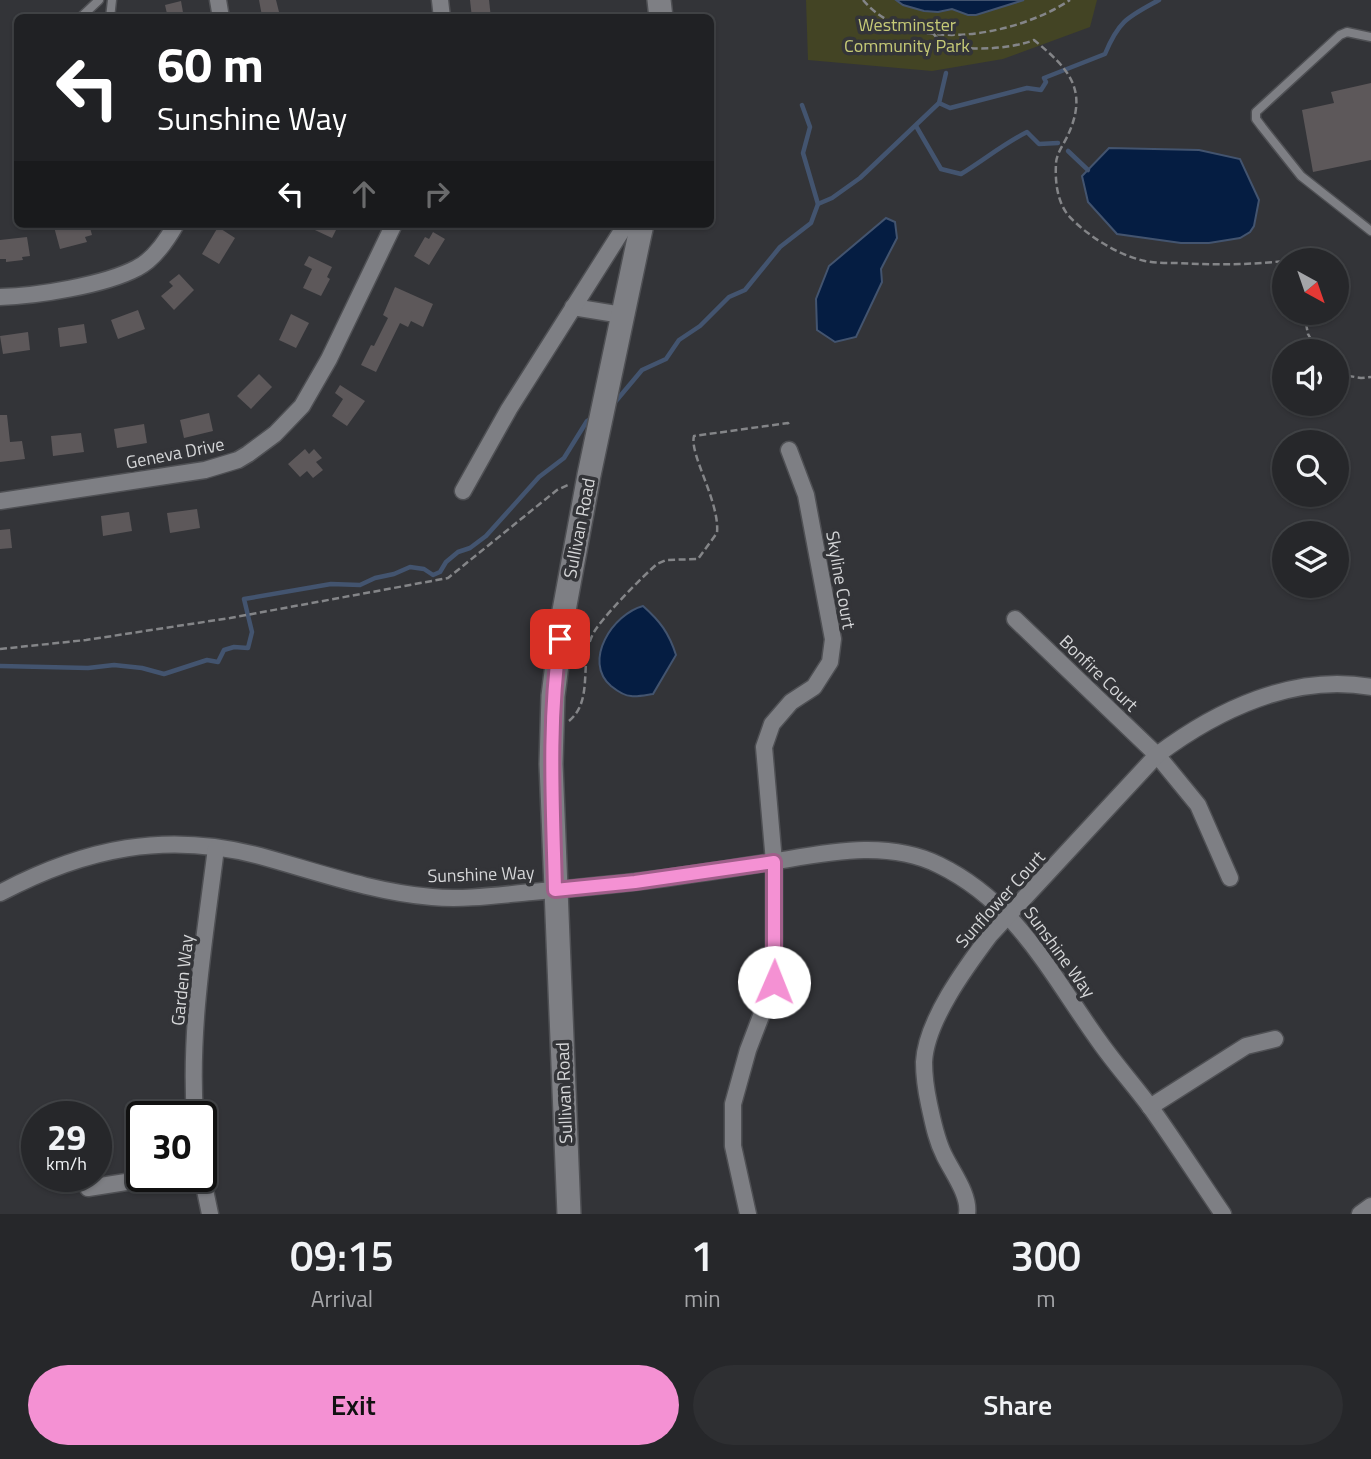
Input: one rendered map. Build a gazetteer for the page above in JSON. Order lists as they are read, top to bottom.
{
  "streets": {
    "street": [
      "Geneva Drive",
      "Sullivan Road",
      "Skyline Court",
      "Bonfire Court",
      "Sunshine Way",
      "Sunflower Court",
      "Garden Way"
    ]
  },
  "crossings": [
    ["Sullivan Road", "Sunshine Way"],
    ["Skyline Court", "Sunshine Way"],
    ["Bonfire Court", "Sunflower Court"],
    ["Sunshine Way", "Sunflower Court"],
    ["Sunshine Way", "Garden Way"]
  ],
  "parks": ["Westminster Community Park"],
  "north": "bottom right",
  "page": {
    "turn": ["60 m", "Sunshine Way"],
    "speed": "29 km/h",
    "limit": "30",
    "eta": [
      "09:15",
      "Arrival",
      "1",
      "min",
      "300",
      "m"
    ],
    "buttons": ["Exit", "Share"]
  }
}
